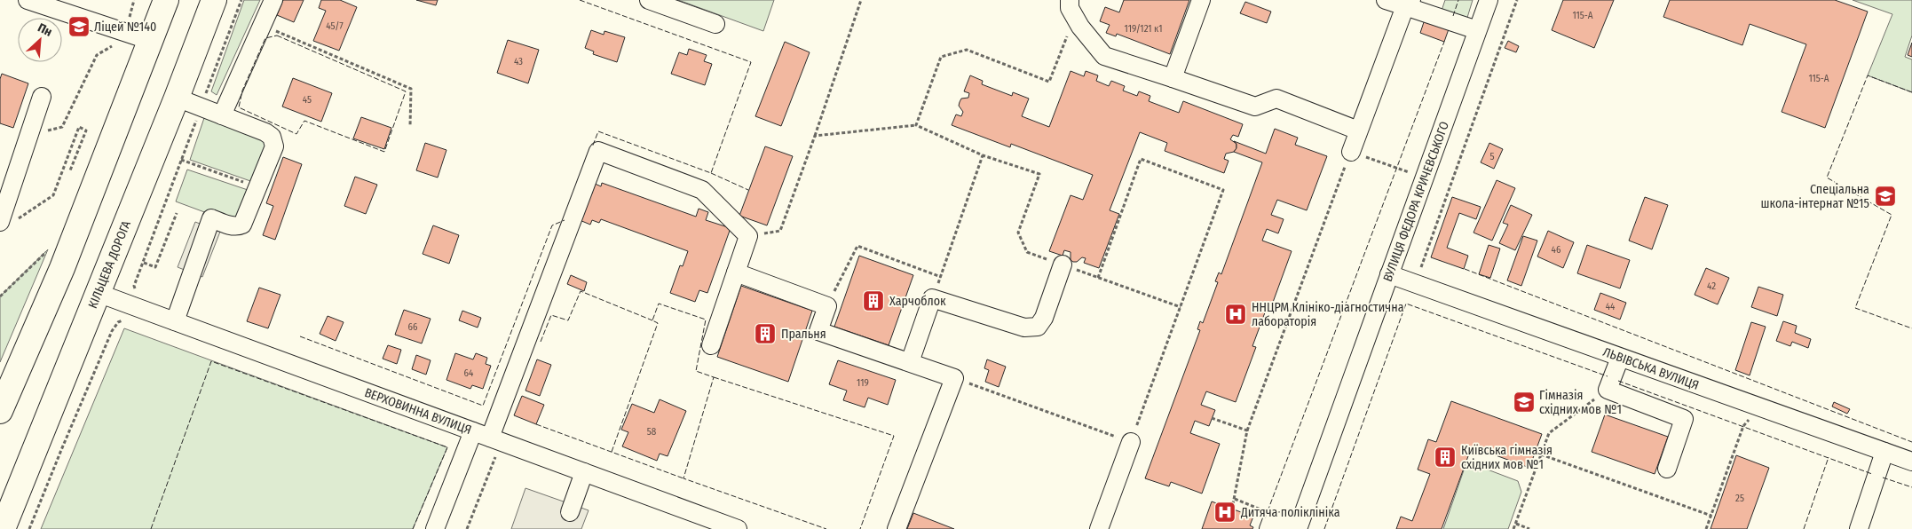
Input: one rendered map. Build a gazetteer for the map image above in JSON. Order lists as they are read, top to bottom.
{
  "streets": {
    "highway": ["КІЛЬЦЕВА ДОРОГА"],
    "street": ["ВУЛИЦЯ ФЕДОРА КРИЧЕВСЬКОГО", "ЛЬВІВСЬКА ВУЛИЦЯ", "ВЕРХОВИННА ВУЛИЦЯ"]
  },
  "crossings": [
    ["ВУЛИЦЯ ФЕДОРА КРИЧЕВСЬКОГО", "ЛЬВІВСЬКА ВУЛИЦЯ"],
    ["КІЛЬЦЕВА ДОРОГА", "ВЕРХОВИННА ВУЛИЦЯ"]
  ],
  "places": {
    "school or university": ["Ліцей №140", "Спеціальна школа-інтернат №15", "Гімназія східних мов №1"],
    "building": ["Харчоблок", "Пральня", "Київська гімназія східних мов №1"],
    "hospital": ["ННЦРМ Клініко-діагностична лабораторія", "Дитяча поліклініка"]
  },
  "house_numbers": [
    "115-А",
    "45/7",
    "119/121 к1",
    "43",
    "115-А",
    "45",
    "5",
    "46",
    "42",
    "44",
    "66",
    "64",
    "119",
    "58",
    "25"
  ],
  "north": "top right"
}
